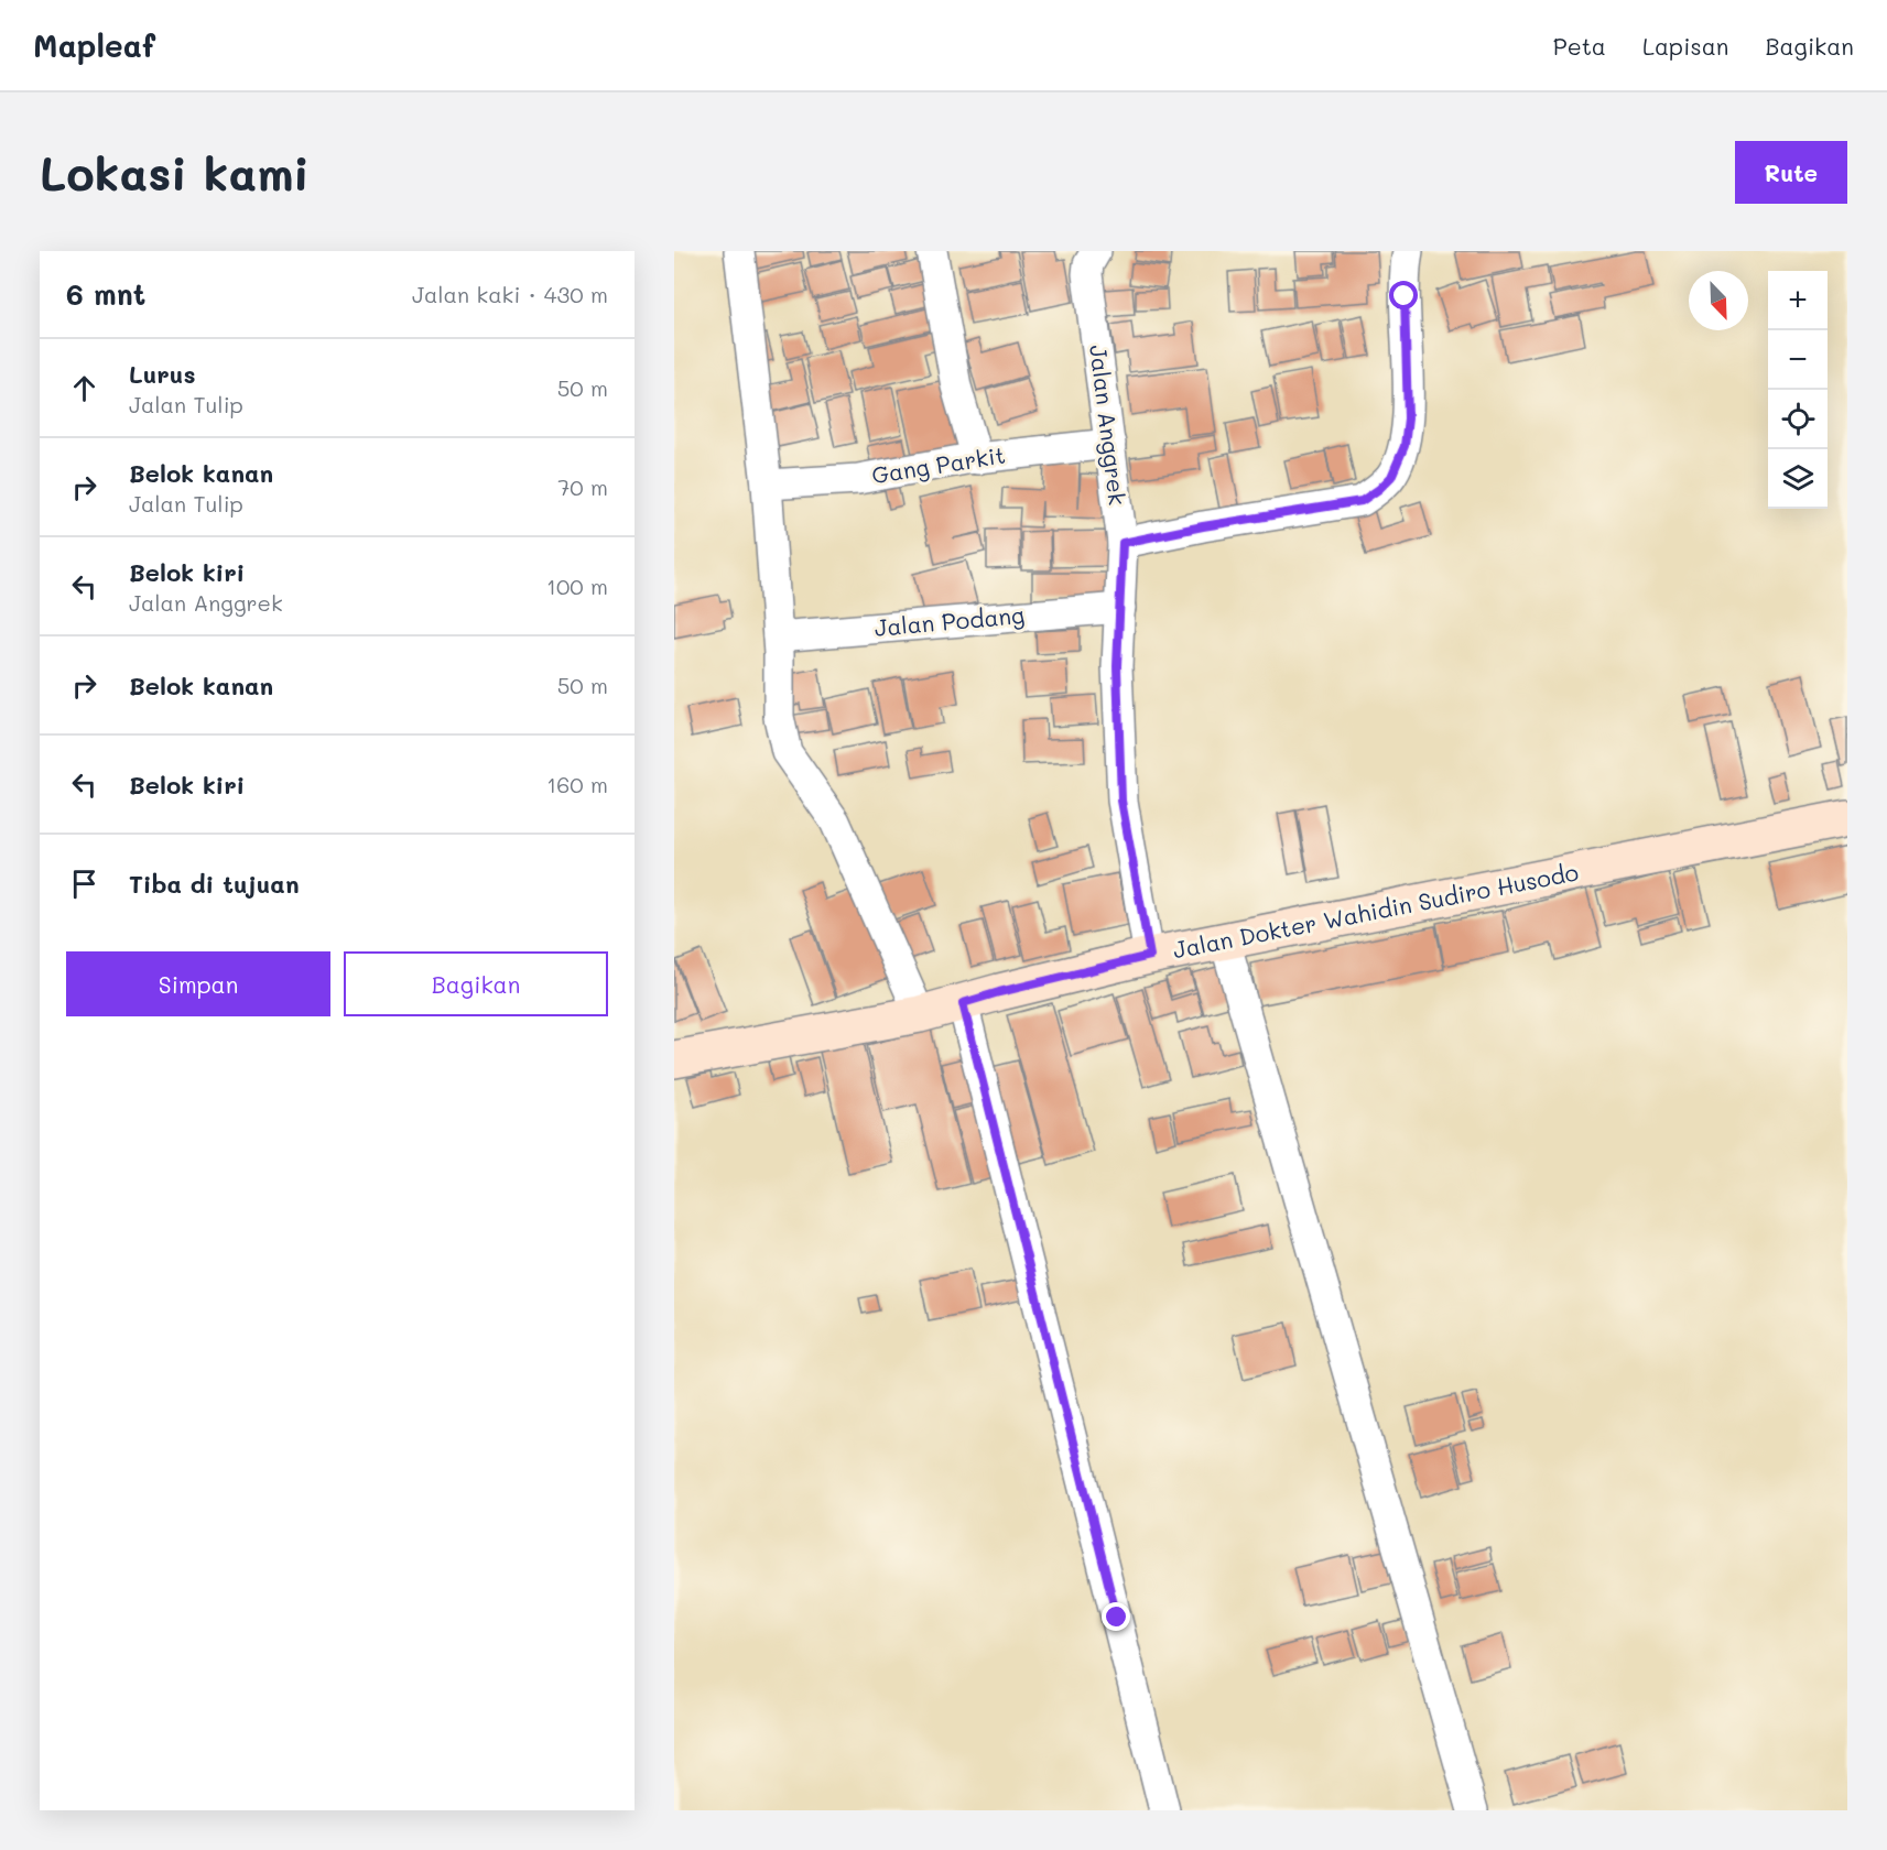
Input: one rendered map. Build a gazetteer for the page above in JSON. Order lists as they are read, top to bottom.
{
  "streets": {
    "main road": ["Jalan Dokter Wahidin Sudiro Husodo"],
    "street": ["Jalan Anggrek", "Gang Parkit", "Jalan Podang"]
  },
  "crossings": [
    ["Jalan Anggrek", "Gang Parkit"],
    ["Jalan Anggrek", "Jalan Podang"],
    ["Jalan Anggrek", "Jalan Dokter Wahidin Sudiro Husodo"]
  ],
  "north": "bottom right",
  "page": {
    "header": "Mapleaf",
    "nav": ["Peta", "Lapisan", "Bagikan"],
    "buttons": [
      "Rute",
      ["Simpan", "Bagikan"]
    ],
    "title": "Lokasi kami",
    "heading": ["6 mnt", "Jalan kaki · 430 m"],
    "map_buttons": ["+", "−"],
    "list": [
      ["Lurus", "Jalan Tulip", "50 m"],
      ["Belok kanan", "Jalan Tulip", "70 m"],
      ["Belok kiri", "Jalan Anggrek", "100 m"],
      ["Belok kanan", "50 m"],
      ["Belok kiri", "160 m"],
      "Tiba di tujuan"
    ]
  }
}
